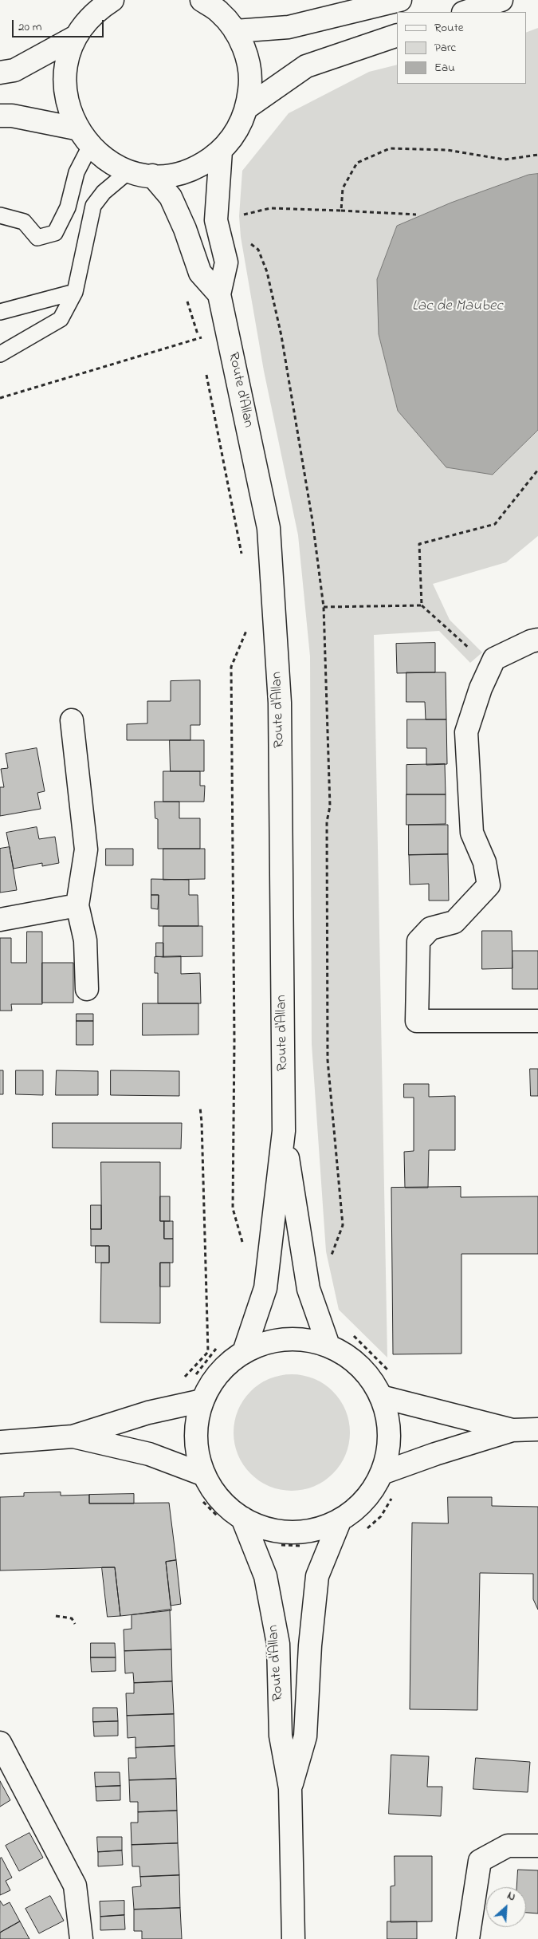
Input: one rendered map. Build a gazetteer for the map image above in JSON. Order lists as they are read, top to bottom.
{
  "streets": {
    "street": ["Route d'Allan"]
  },
  "water": ["Lac de Maubec"],
  "legend": ["Route", "Parc", "Eau"],
  "scale_bar": "20 m",
  "north": "top right"
}
